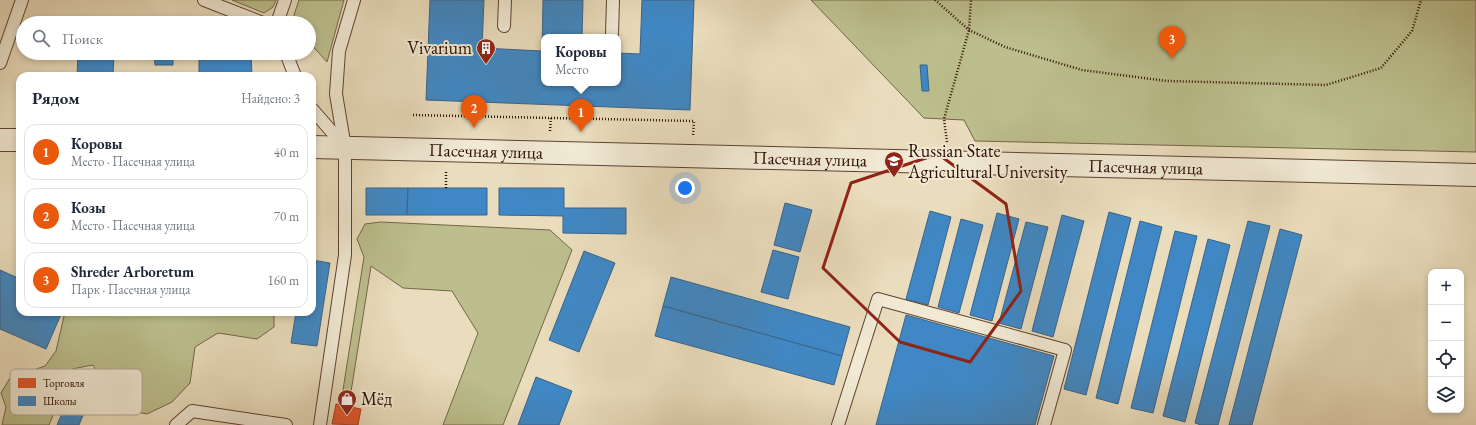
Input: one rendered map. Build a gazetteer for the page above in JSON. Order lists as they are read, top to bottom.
{
  "streets": {
    "street": ["Пасечная улица"]
  },
  "places": {
    "building": ["Vivarium"],
    "school or university": ["Russian State Agricultural University"],
    "shop": ["Мёд"]
  },
  "legend": ["Торговля", "Школы"],
  "page": {
    "search": "Поиск",
    "pins": ["3", "2", "1"],
    "popup": ["Коровы", "Место"],
    "heading": ["Рядом", "Найдено: 3"],
    "list": [
      {
        "mark": "1",
        "name": "Коровы",
        "note": "Место · Пасечная улица",
        "value": "40 m"
      },
      {
        "mark": "2",
        "name": "Козы",
        "note": "Место · Пасечная улица",
        "value": "70 m"
      },
      {
        "mark": "3",
        "name": "Shreder Arboretum",
        "note": "Парк · Пасечная улица",
        "value": "160 m"
      }
    ],
    "map_buttons": ["+", "−"]
  }
}
